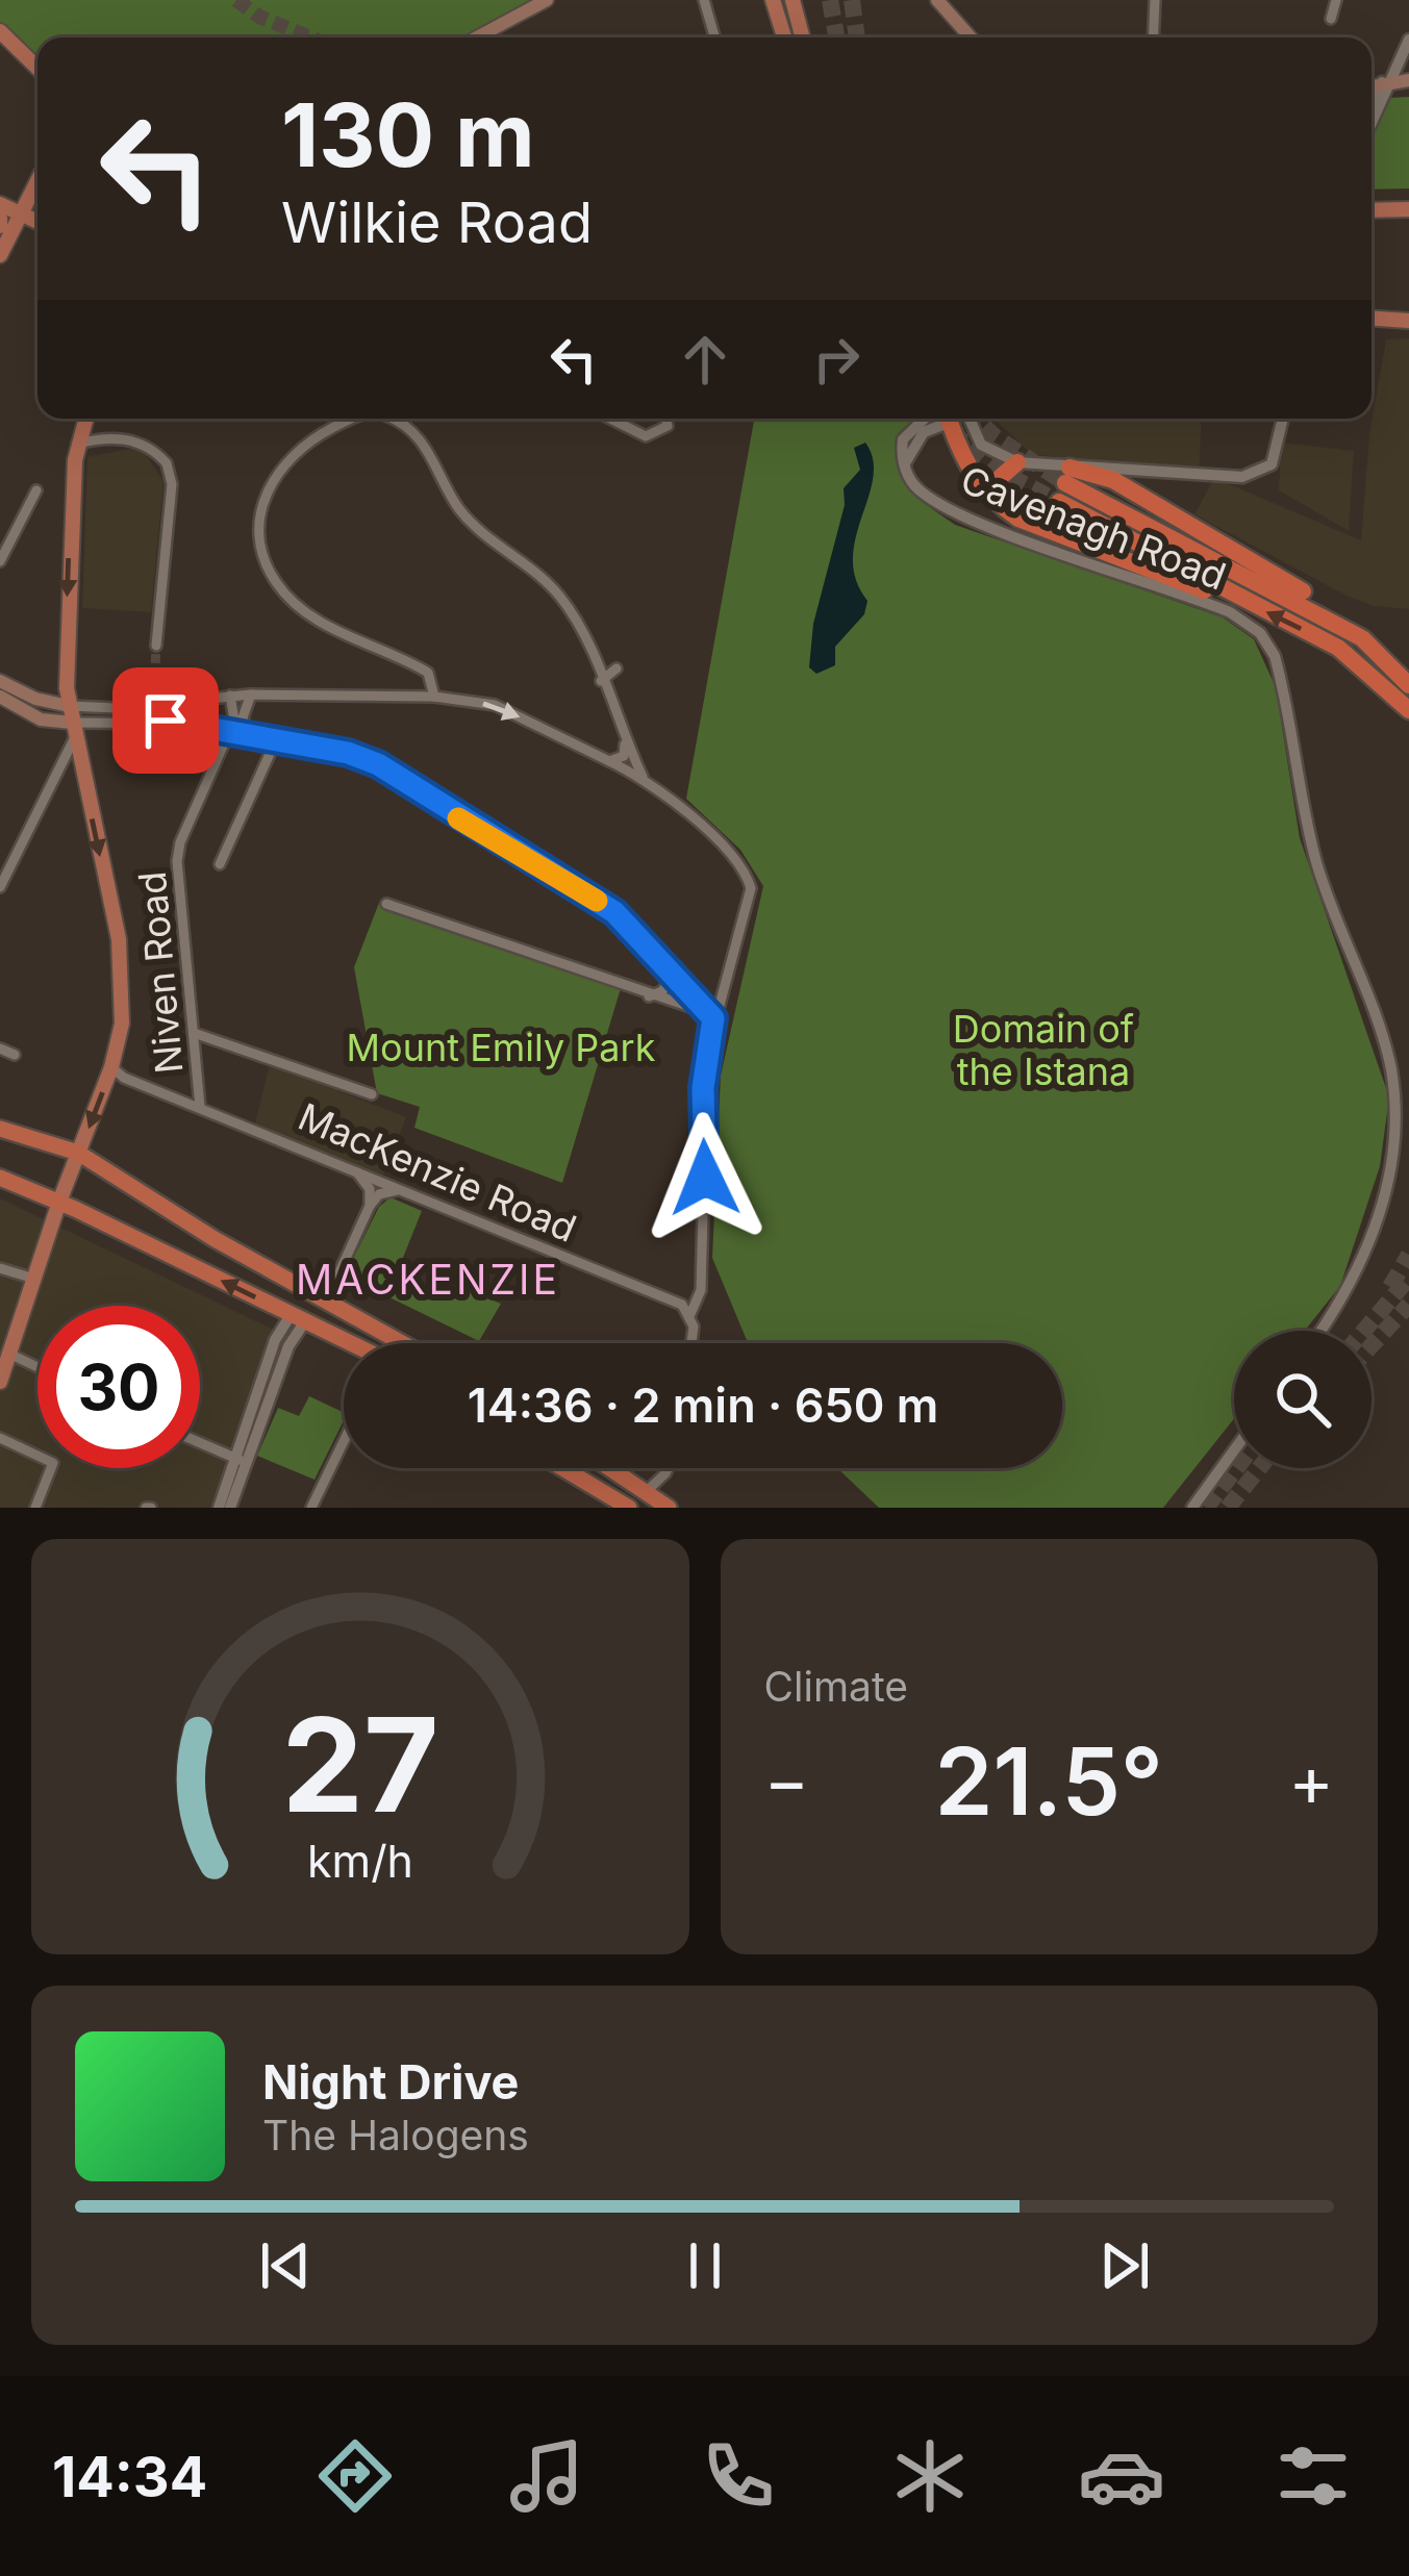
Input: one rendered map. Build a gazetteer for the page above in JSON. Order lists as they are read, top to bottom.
{
  "streets": {
    "street": ["Cavenagh Road", "Niven Road", "MacKenzie Road"]
  },
  "crossings": [
    ["Niven Road", "MacKenzie Road"]
  ],
  "districts": ["MACKENZIE"],
  "parks": ["Domain of the Istana", "Mount Emily Park"],
  "page": {
    "turn": ["130 m", "Wilkie Road"],
    "limit": "30",
    "trip": "14:36 · 2 min · 650 m",
    "tile": "Climate",
    "heat": ["−", "21.5°", "+"],
    "song": ["Night Drive", "The Halogens"],
    "tabs": "14:34",
    "gauge": ["27", "km/h"]
  }
}
